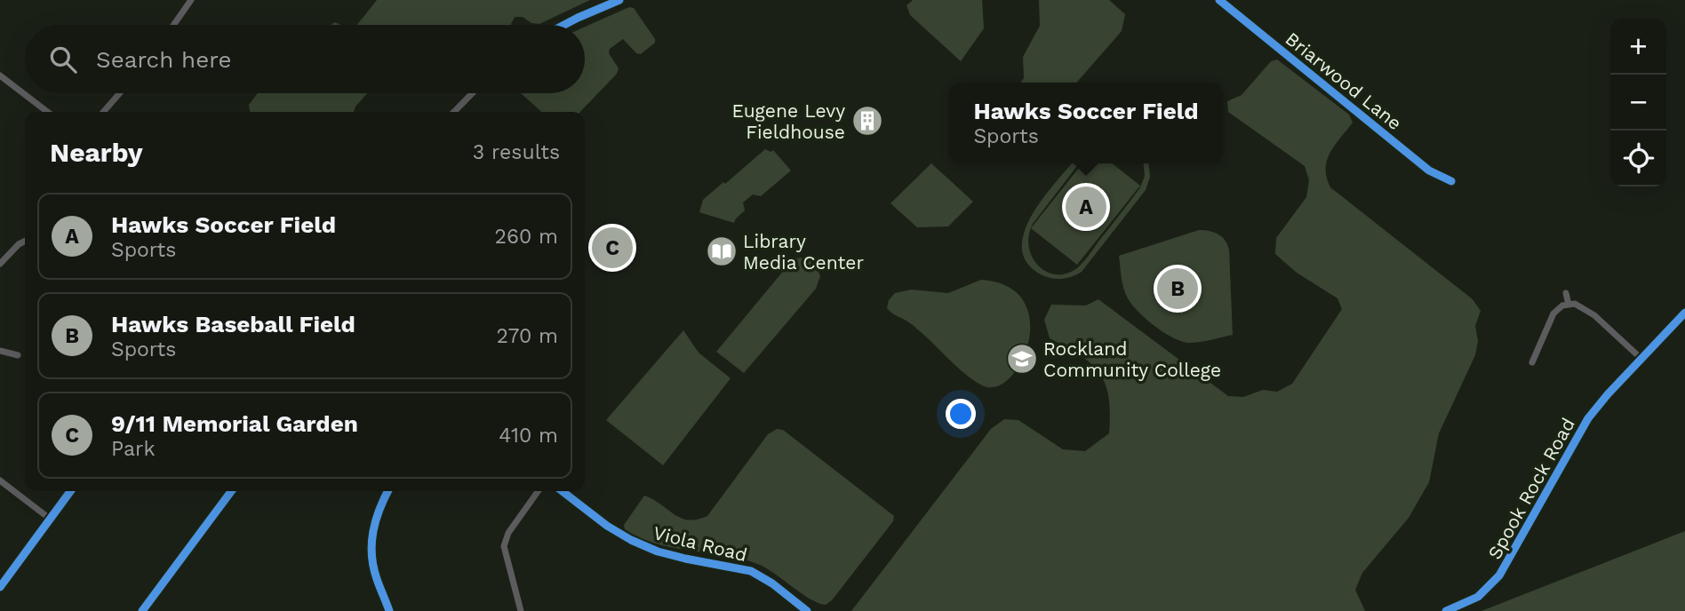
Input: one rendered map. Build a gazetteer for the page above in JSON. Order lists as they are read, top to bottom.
{
  "streets": {
    "street": ["Briarwood Lane", "Spook Rock Road", "Viola Road"]
  },
  "places": {
    "building": ["Eugene Levy Fieldhouse"],
    "library": ["Library Media Center"],
    "school or university": ["Rockland Community College"]
  },
  "page": {
    "map_buttons": ["+", "−"],
    "search": "Search here",
    "popup": ["Hawks Soccer Field", "Sports"],
    "heading": ["Nearby", "3 results"],
    "pins": ["A", "C", "B"],
    "list": [
      {
        "mark": "A",
        "name": "Hawks Soccer Field",
        "note": "Sports",
        "value": "260 m"
      },
      {
        "mark": "B",
        "name": "Hawks Baseball Field",
        "note": "Sports",
        "value": "270 m"
      },
      {
        "mark": "C",
        "name": "9/11 Memorial Garden",
        "note": "Park",
        "value": "410 m"
      }
    ]
  }
}
